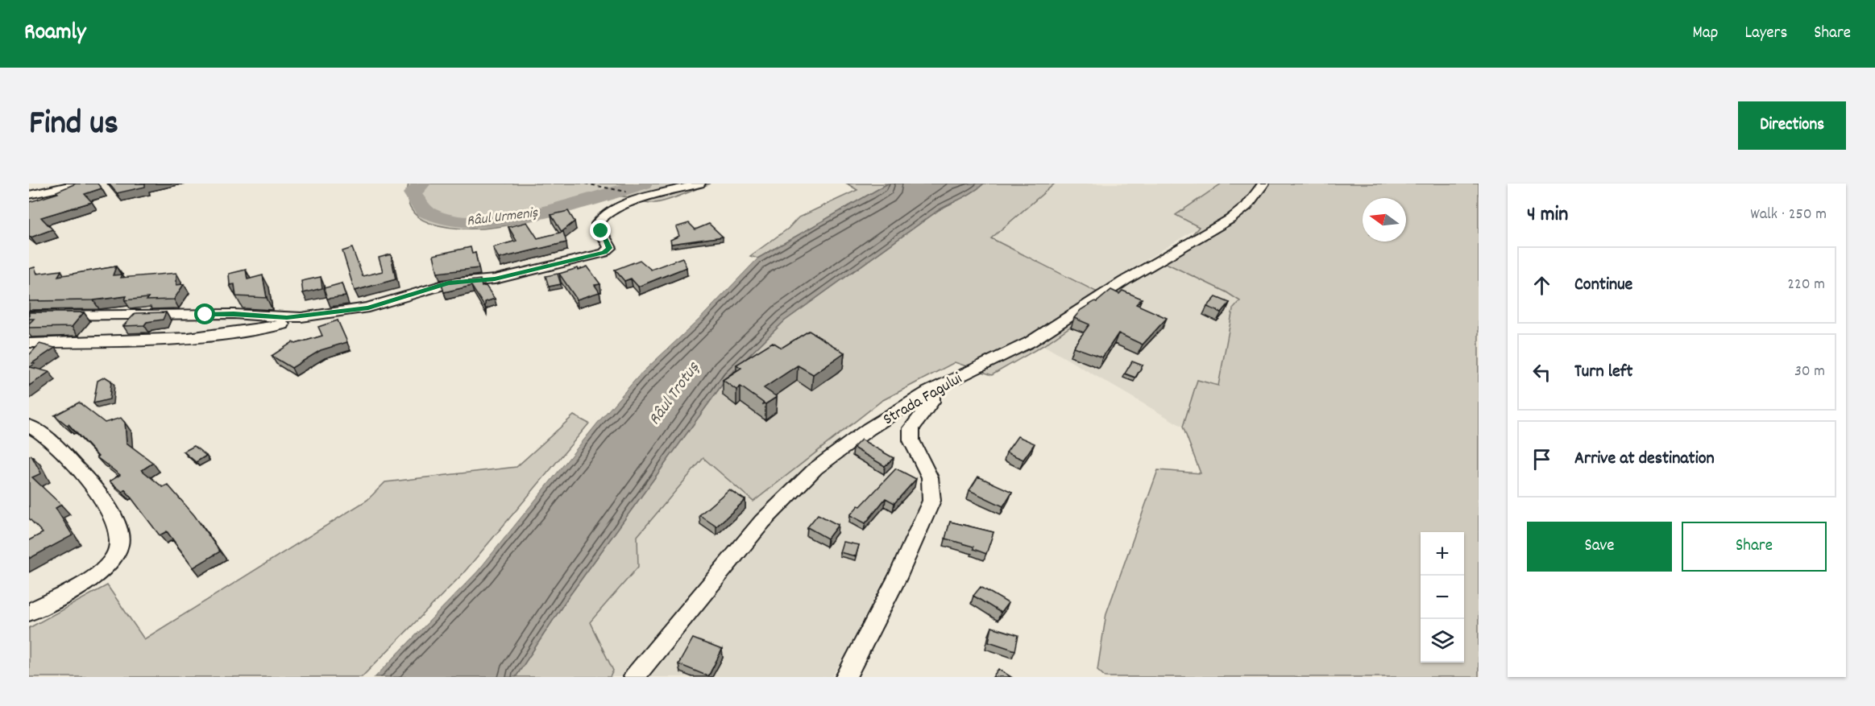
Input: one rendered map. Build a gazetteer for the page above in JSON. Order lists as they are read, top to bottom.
{
  "streets": {
    "street": ["Strada Fagului"]
  },
  "water": ["Râul Urmeniș", "Râul Trotuș"],
  "north": "left",
  "page": {
    "header": "Roamly",
    "nav": ["Map", "Layers", "Share"],
    "title": "Find us",
    "buttons": [
      "Directions",
      ["Save", "Share"]
    ],
    "heading": ["4 min", "Walk · 250 m"],
    "list": [
      ["Continue", "220 m"],
      ["Turn left", "30 m"],
      "Arrive at destination"
    ],
    "map_buttons": ["+", "−"]
  }
}
